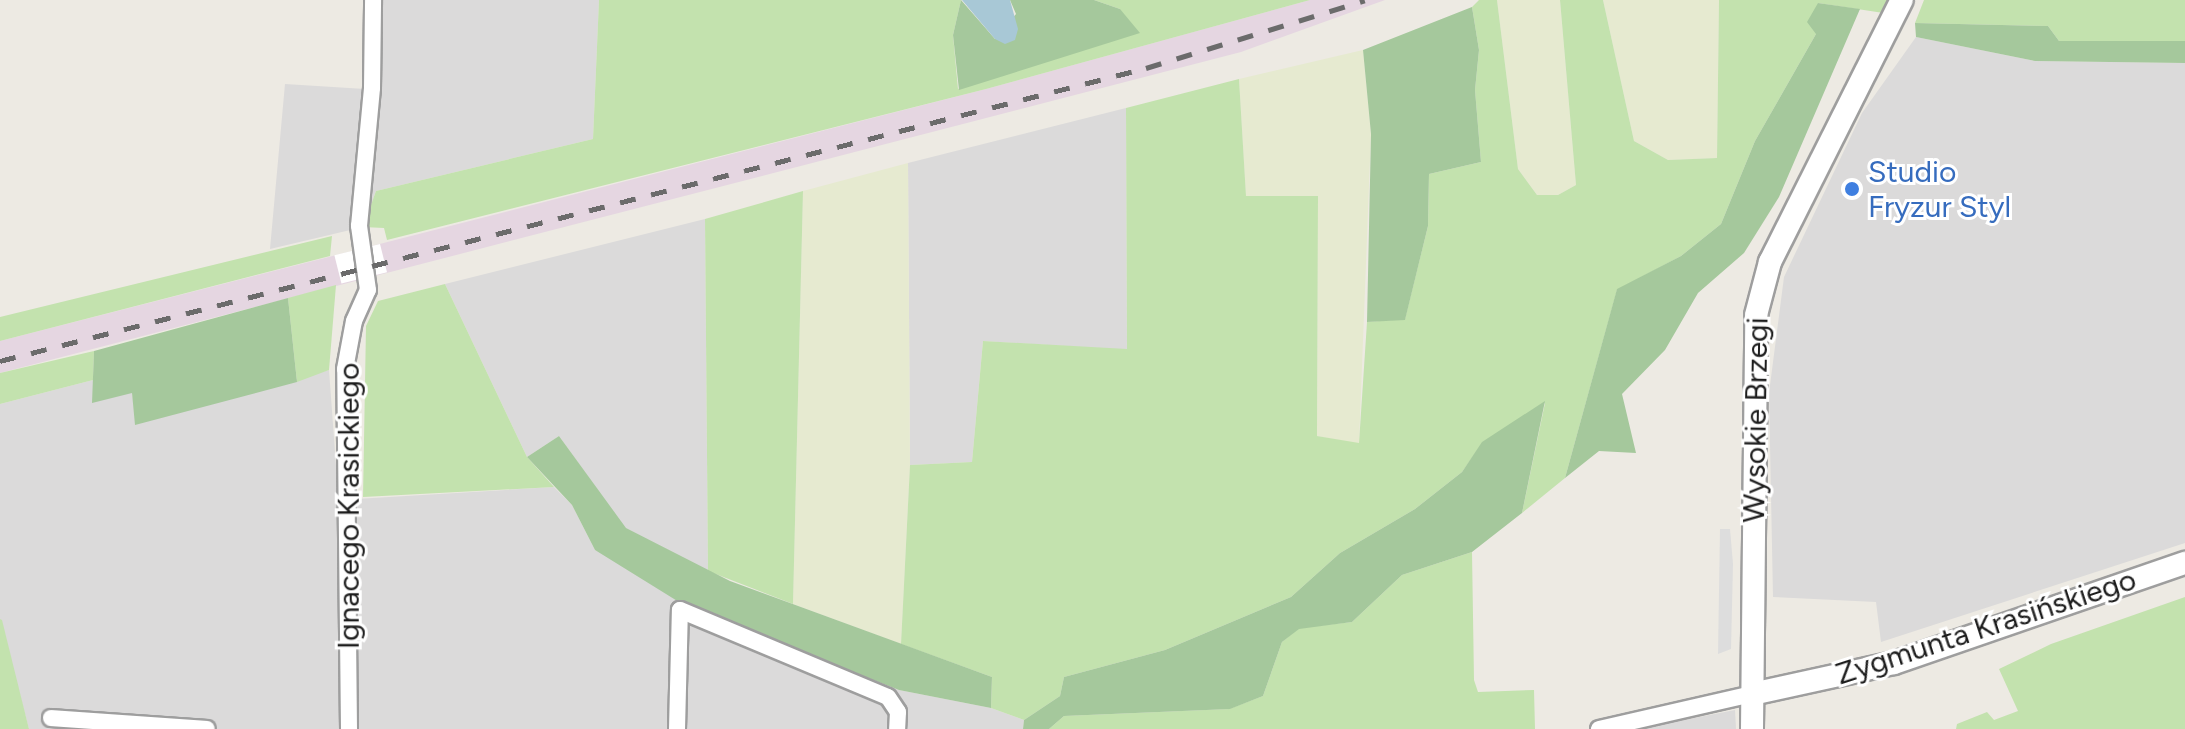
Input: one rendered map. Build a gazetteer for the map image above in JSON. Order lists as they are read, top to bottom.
{
  "streets": {
    "street": ["Wysokie Brzegi", "Ignacego Krasickiego", "Zygmunta Krasińskiego"]
  },
  "crossings": [
    ["Wysokie Brzegi", "Zygmunta Krasińskiego"]
  ],
  "places": ["Studio Fryzur Styl"]
}
